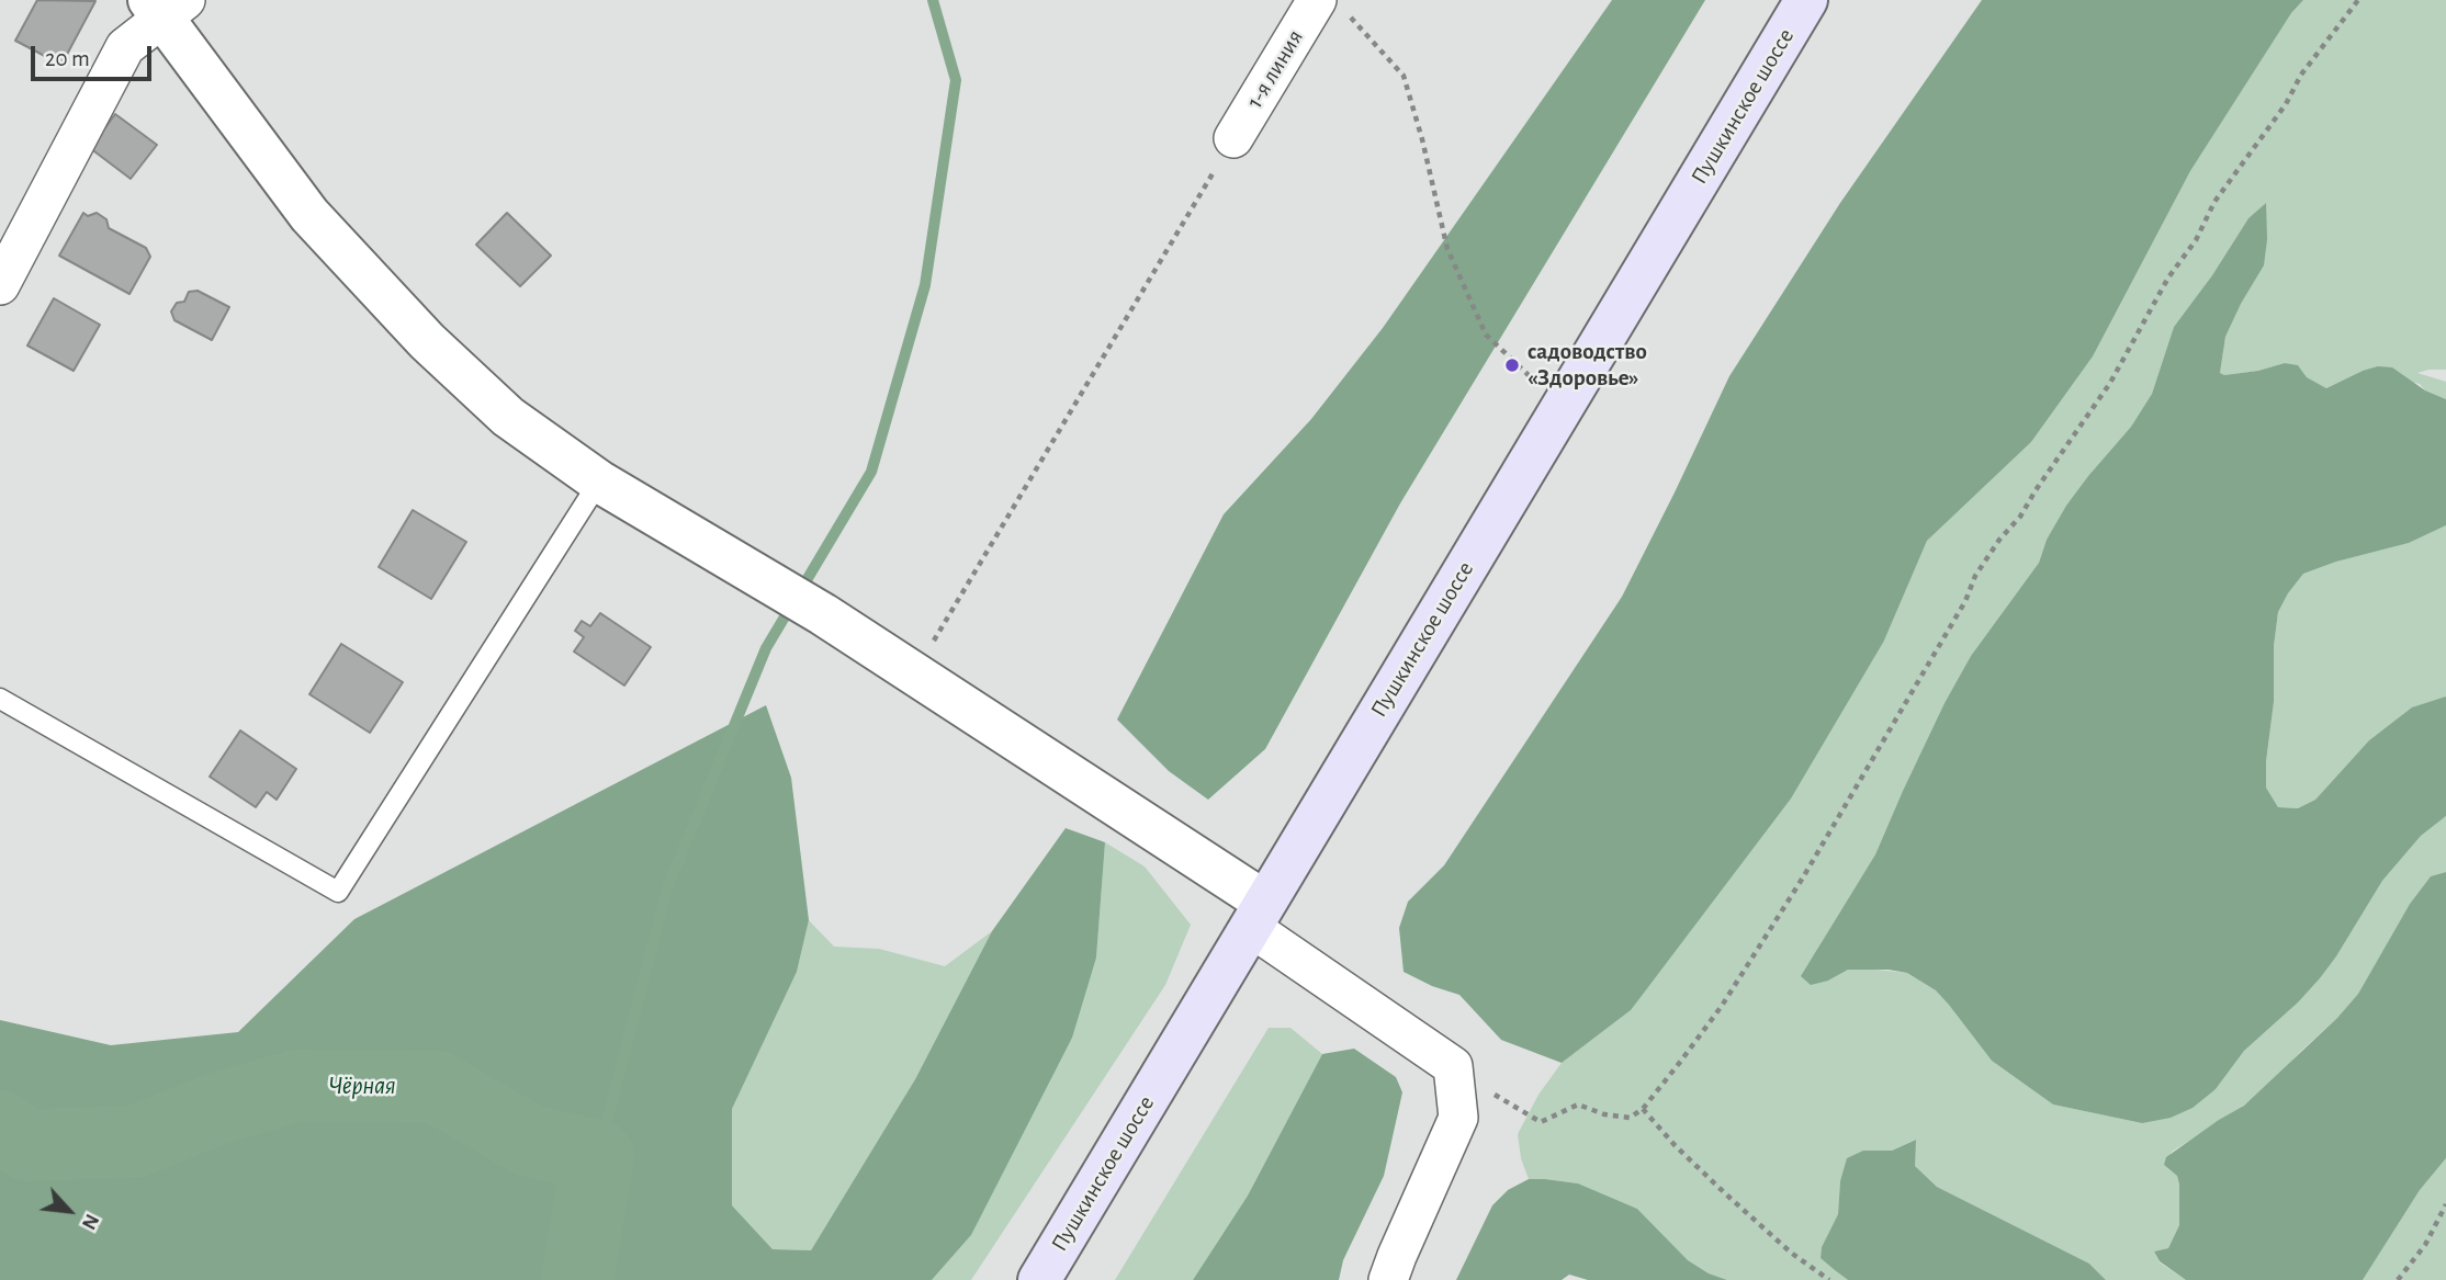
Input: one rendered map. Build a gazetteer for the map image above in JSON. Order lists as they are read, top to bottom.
{
  "streets": {
    "main road": ["Пушкинское шоссе"],
    "street": ["1-я линия"]
  },
  "water": ["Чёрная"],
  "places": ["садоводство «Здоровье»"],
  "scale_bar": "20 m",
  "north": "bottom right"
}
